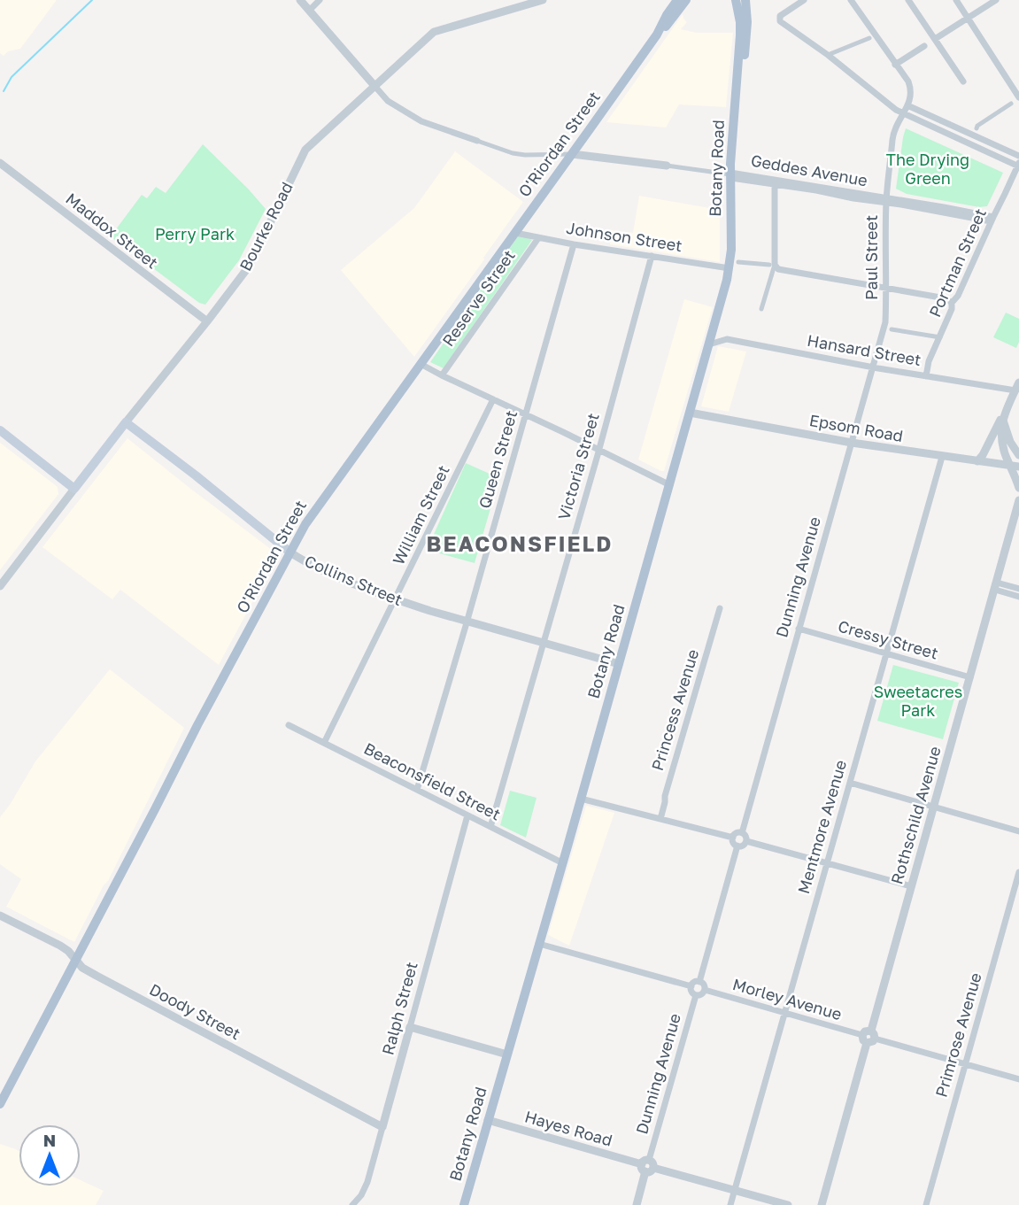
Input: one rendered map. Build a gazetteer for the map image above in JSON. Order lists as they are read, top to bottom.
{
  "streets": {
    "main road": [
      "O'Riordan Street",
      "Botany Road",
      "Bourke Road",
      "Collins Street"
    ],
    "street": [
      "Geddes Avenue",
      "Maddox Street",
      "Johnson Street",
      "Paul Street",
      "Portman Street",
      "Reserve Street",
      "Hansard Street",
      "Epsom Road",
      "Queen Street",
      "Victoria Street",
      "William Street",
      "Dunning Avenue",
      "Cressy Street",
      "Princess Avenue",
      "Beaconsfield Street",
      "Rothschild Avenue",
      "Mentmore Avenue",
      "Morley Avenue",
      "Ralph Street",
      "Doody Street",
      "Primrose Avenue",
      "Hayes Road"
    ]
  },
  "crossings": [
    ["O'Riordan Street", "Johnson Street"],
    ["O'Riordan Street", "Collins Street"],
    ["O'Riordan Street", "Doody Street"],
    ["Botany Road", "Geddes Avenue"],
    ["Botany Road", "Johnson Street"],
    ["Botany Road", "Hansard Street"],
    ["Botany Road", "Epsom Road"],
    ["Botany Road", "Collins Street"],
    ["Botany Road", "Beaconsfield Street"],
    ["Botany Road", "Hayes Road"],
    ["Geddes Avenue", "Paul Street"],
    ["Geddes Avenue", "Portman Street"],
    ["Bourke Road", "Maddox Street"],
    ["Bourke Road", "Collins Street"],
    ["Johnson Street", "Reserve Street"],
    ["Johnson Street", "Queen Street"],
    ["Johnson Street", "Victoria Street"],
    ["Paul Street", "Dunning Avenue"],
    ["Portman Street", "Hansard Street"],
    ["Hansard Street", "Dunning Avenue"],
    ["Epsom Road", "Dunning Avenue"],
    ["Epsom Road", "Mentmore Avenue"],
    ["Queen Street", "Collins Street"],
    ["Queen Street", "Beaconsfield Street"],
    ["Victoria Street", "Collins Street"],
    ["Victoria Street", "Beaconsfield Street"],
    ["William Street", "Collins Street"],
    ["William Street", "Beaconsfield Street"],
    ["Dunning Avenue", "Cressy Street"],
    ["Dunning Avenue", "Morley Avenue"],
    ["Dunning Avenue", "Hayes Road"],
    ["Cressy Street", "Rothschild Avenue"],
    ["Cressy Street", "Mentmore Avenue"],
    ["Beaconsfield Street", "Ralph Street"],
    ["Rothschild Avenue", "Morley Avenue"],
    ["Mentmore Avenue", "Morley Avenue"],
    ["Mentmore Avenue", "Hayes Road"],
    ["Morley Avenue", "Primrose Avenue"],
    ["Ralph Street", "Doody Street"]
  ],
  "districts": ["BEACONSFIELD"],
  "parks": ["The Drying Green", "Perry Park", "Sweetacres Park"],
  "north": "top"
}
